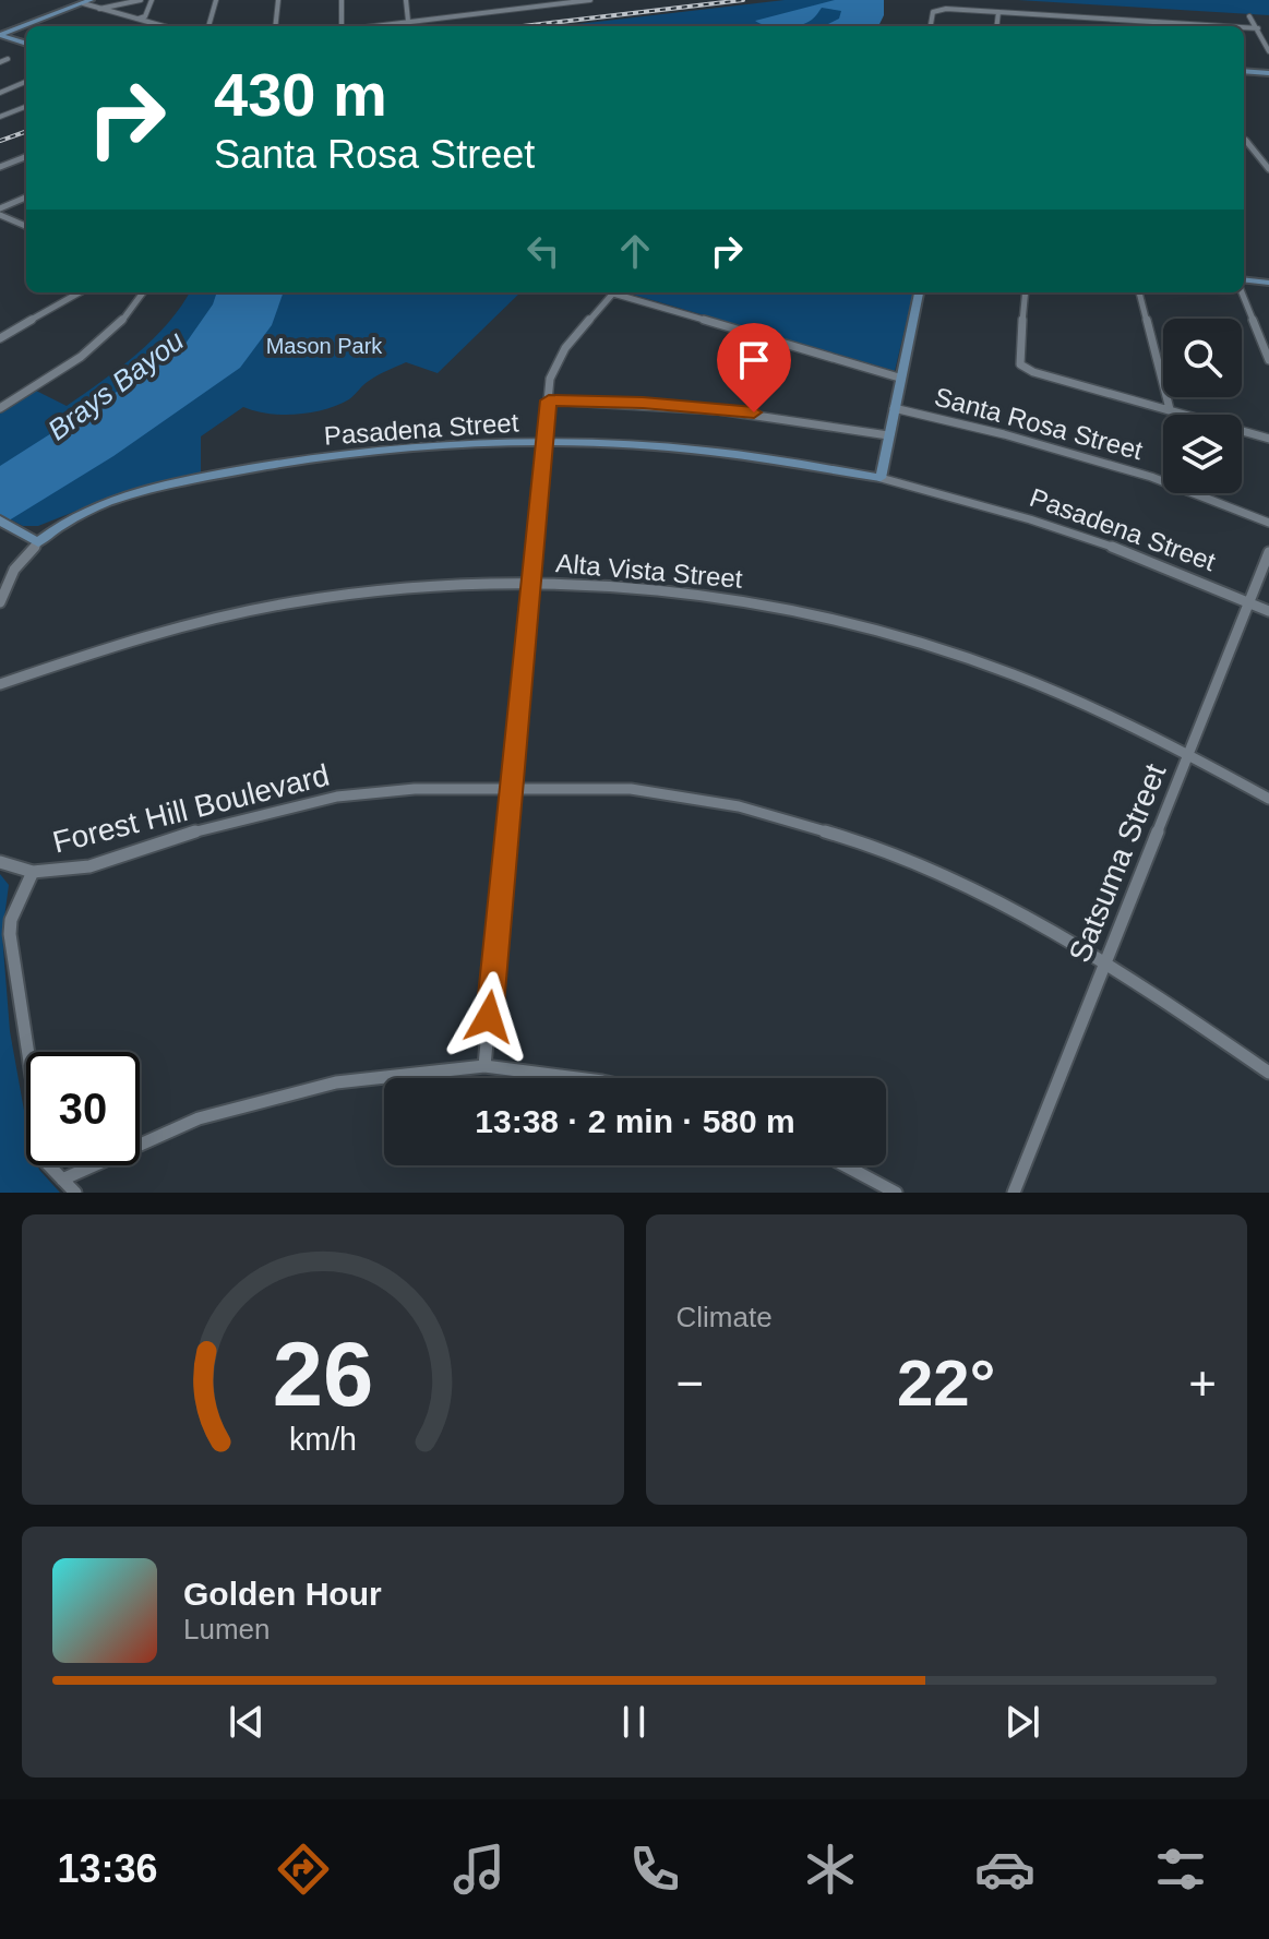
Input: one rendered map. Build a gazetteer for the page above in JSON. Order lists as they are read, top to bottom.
{
  "streets": {
    "street": [
      "Santa Rosa Street",
      "Pasadena Street",
      "Alta Vista Street",
      "Forest Hill Boulevard",
      "Satsuma Street"
    ]
  },
  "crossings": [
    ["Pasadena Street", "Satsuma Street"],
    ["Alta Vista Street", "Satsuma Street"],
    ["Forest Hill Boulevard", "Satsuma Street"]
  ],
  "water": ["Brays Bayou"],
  "parks": ["Mason Park"],
  "page": {
    "turn": ["430 m", "Santa Rosa Street"],
    "limit": "30",
    "trip": "13:38 · 2 min · 580 m",
    "tile": "Climate",
    "heat": ["−", "22°", "+"],
    "song": ["Golden Hour", "Lumen"],
    "tabs": "13:36",
    "gauge": ["26", "km/h"]
  }
}
